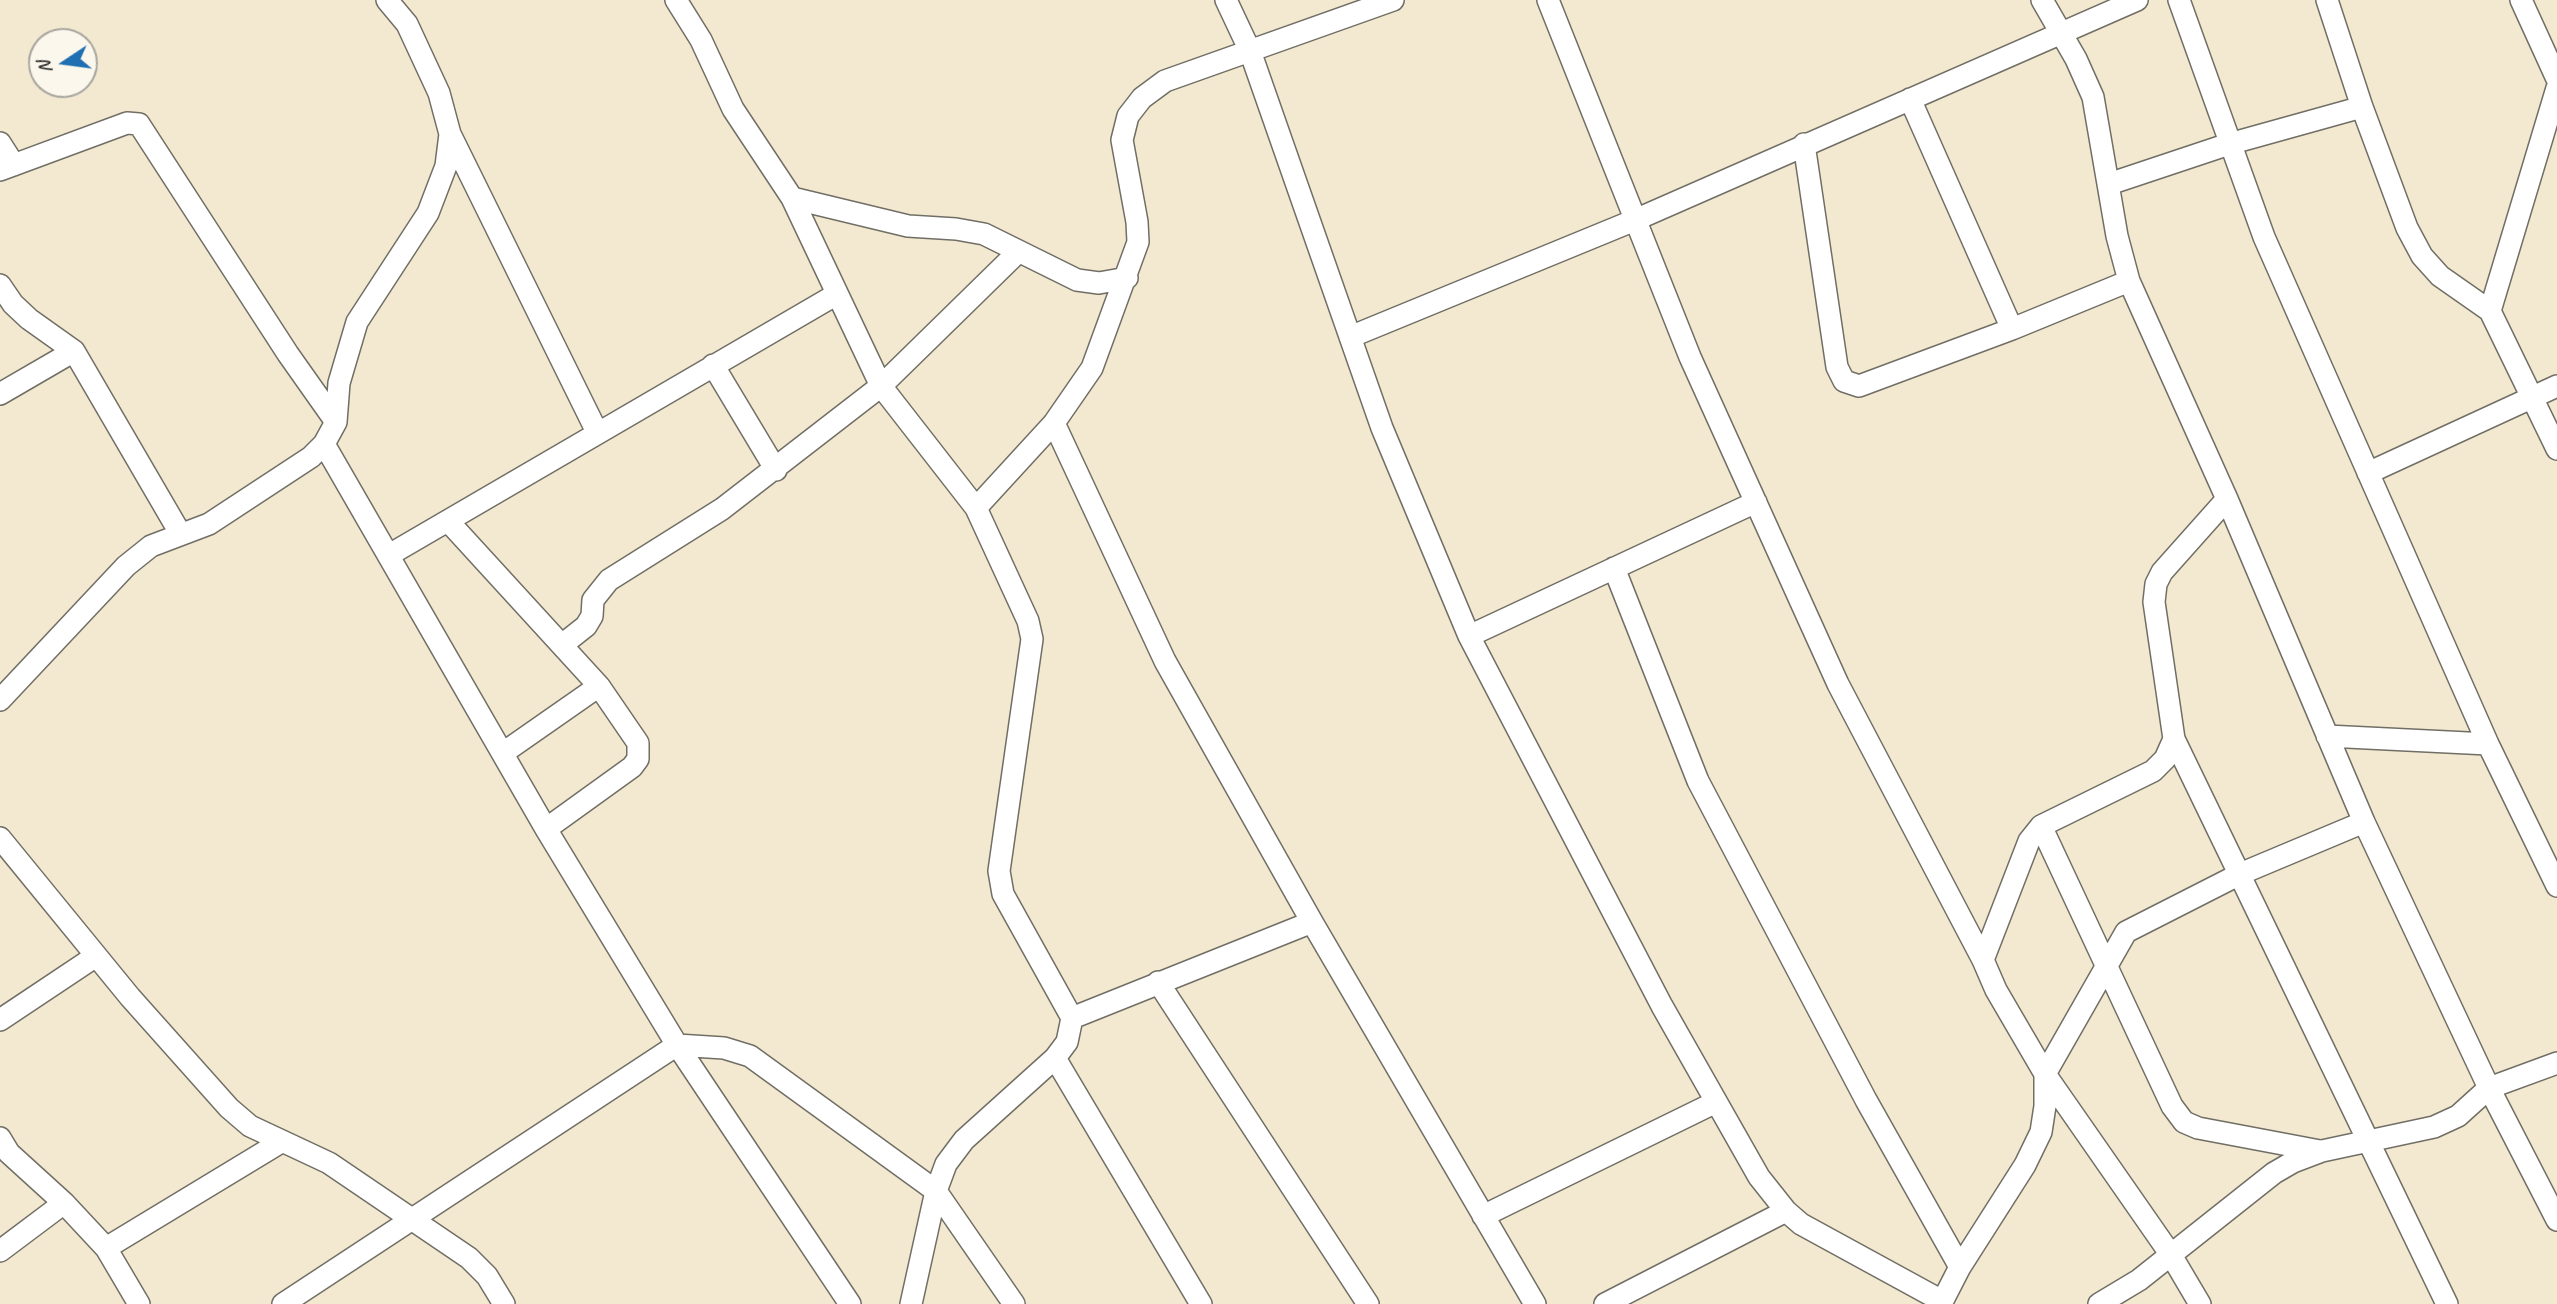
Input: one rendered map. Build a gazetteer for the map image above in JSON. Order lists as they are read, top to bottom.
{
  "north": "left"
}
